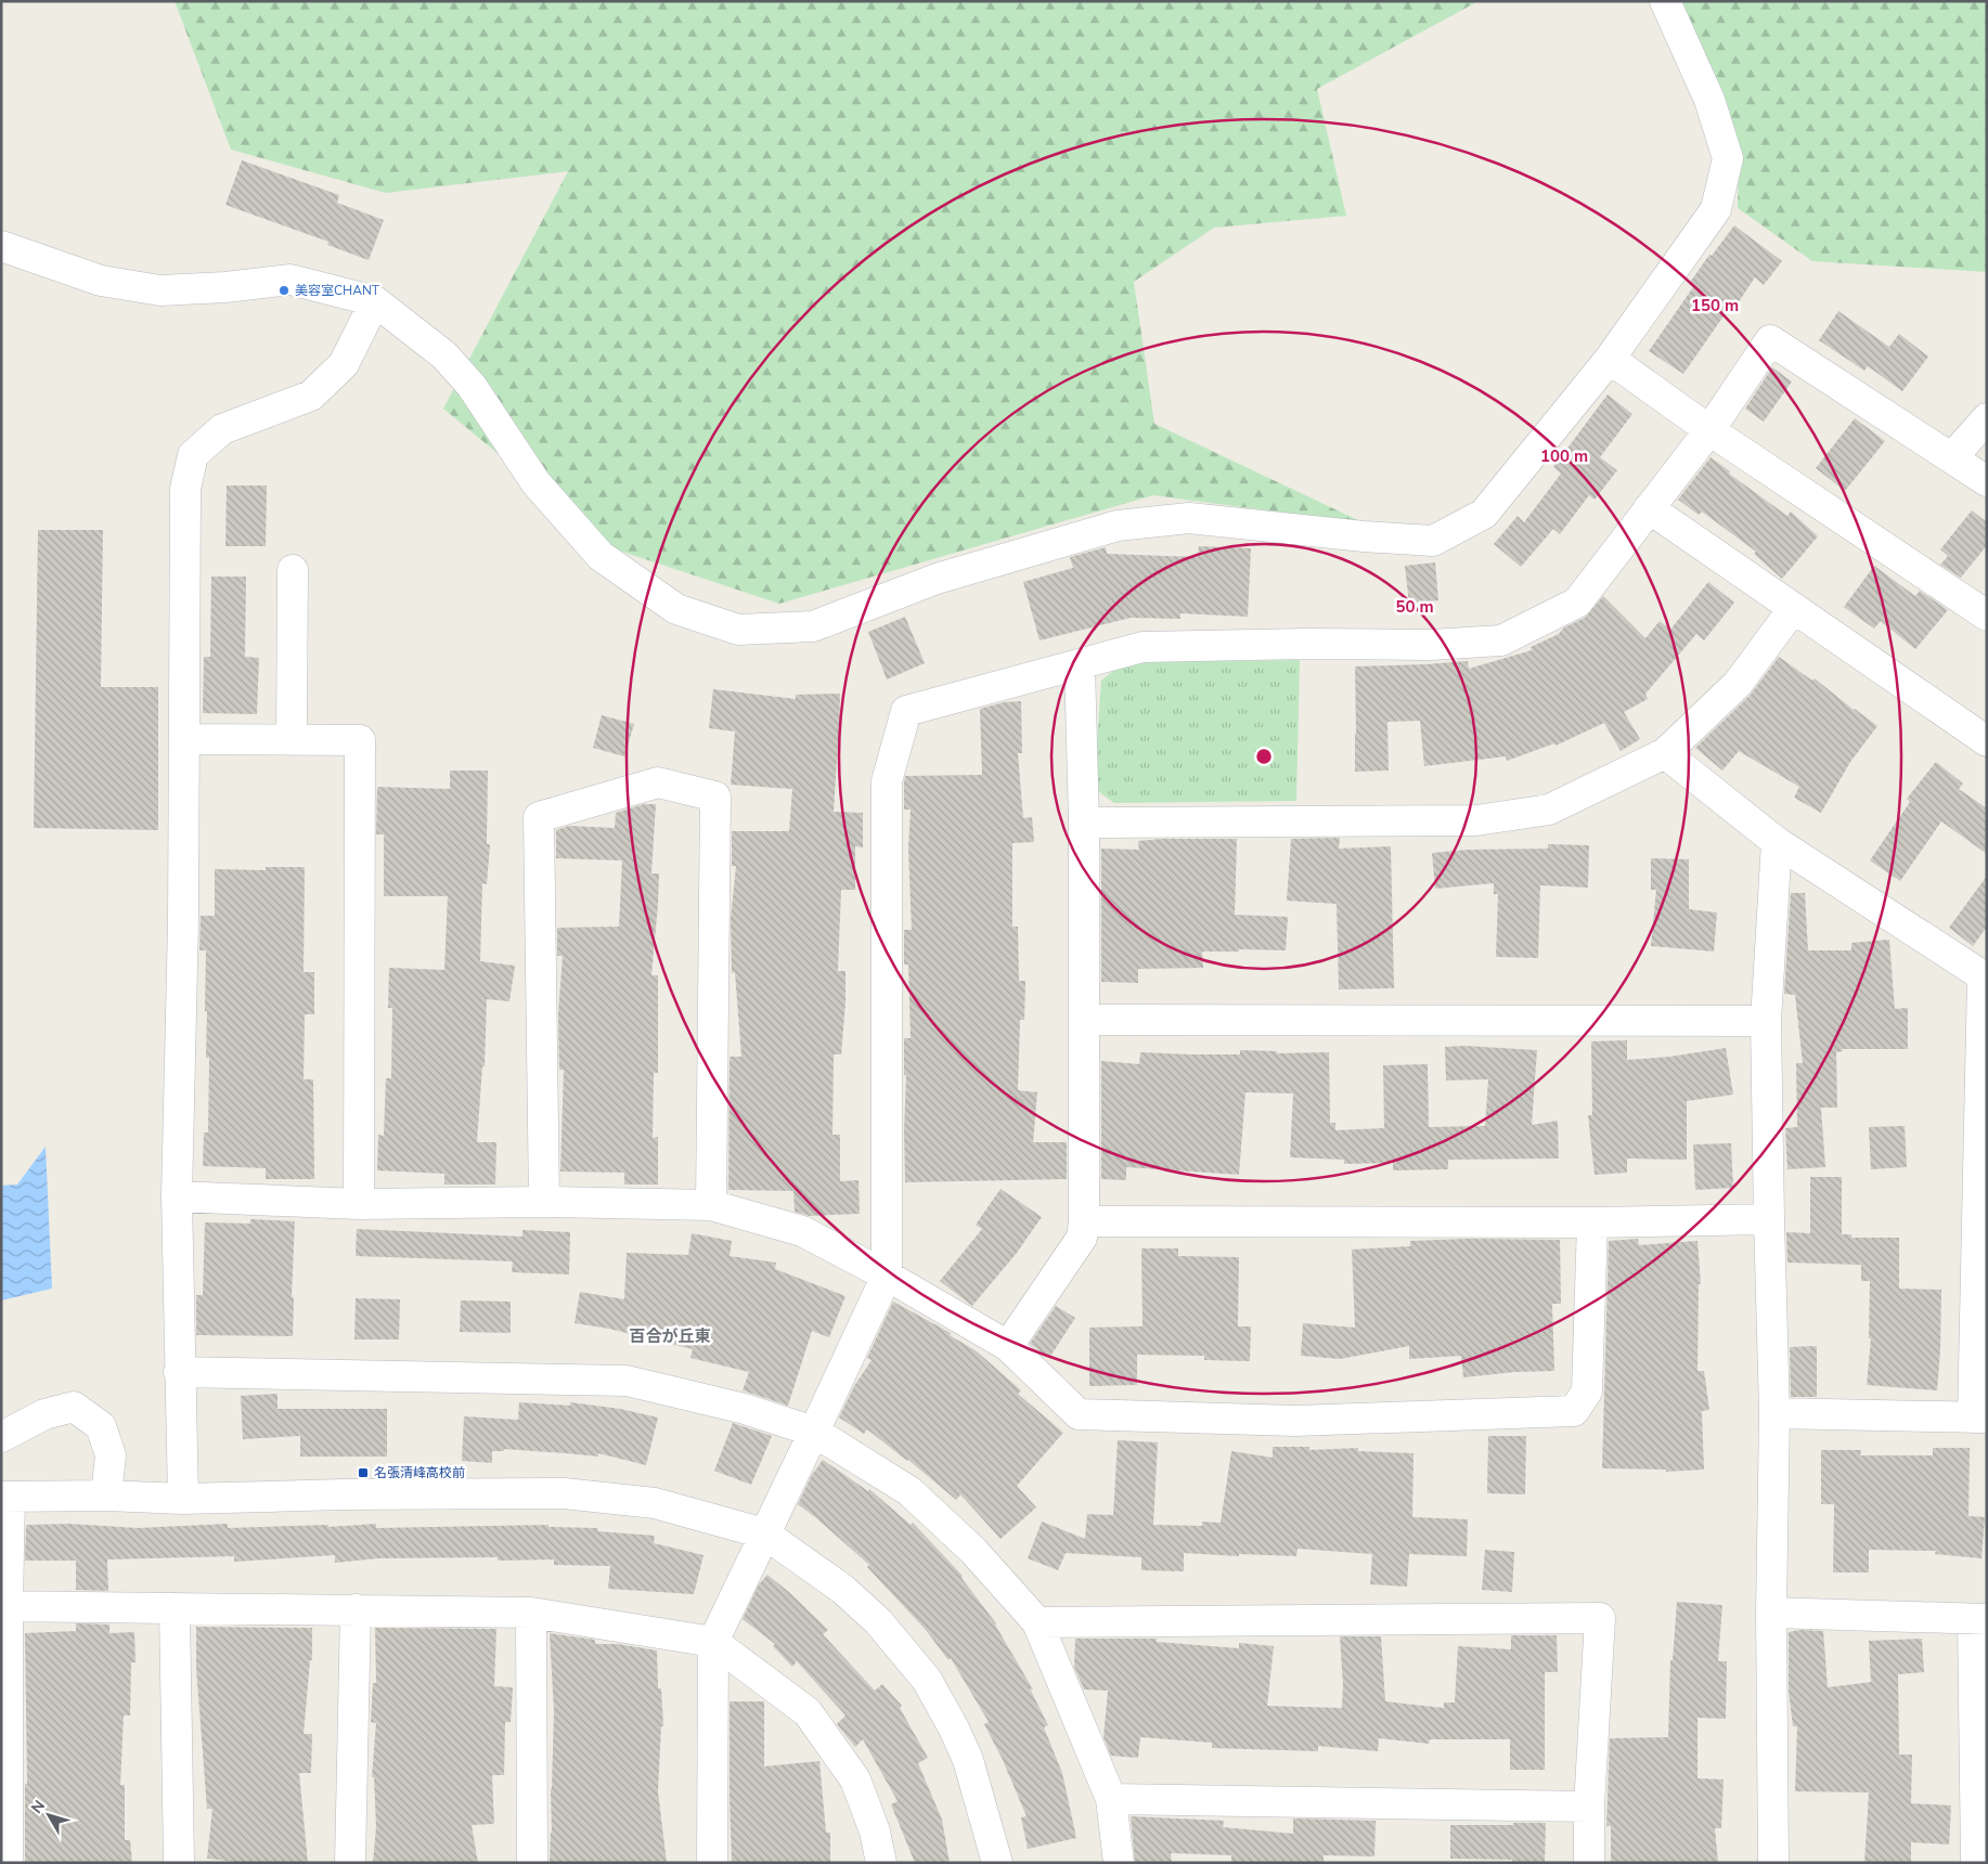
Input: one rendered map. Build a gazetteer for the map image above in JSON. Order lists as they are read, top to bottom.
{
  "districts": ["百合が丘東"],
  "places": {
    "other": ["美容室CHANT"],
    "transit": ["名張清峰高校前"]
  },
  "north": "top left",
  "rings": ["150 m", "100 m", "50 m"]
}
